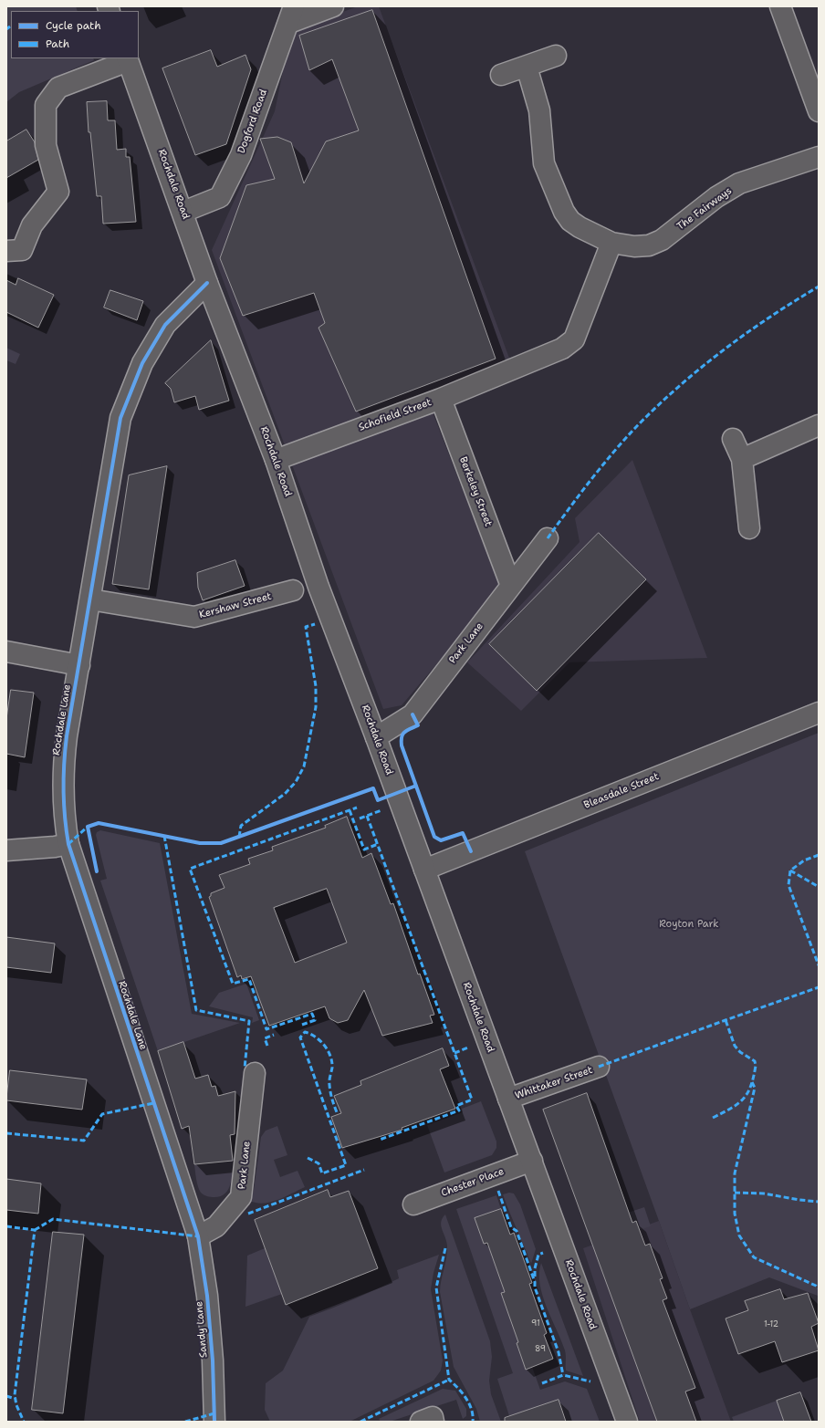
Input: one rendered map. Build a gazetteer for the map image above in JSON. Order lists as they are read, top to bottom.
{
  "streets": {
    "street": [
      "Dogford Road",
      "Rochdale Road",
      "The Fairways",
      "Schofield Street",
      "Berkeley Street",
      "Kershaw Street",
      "Park Lane",
      "Rochdale Lane",
      "Bleasdale Street",
      "Whittaker Street",
      "Chester Place",
      "Sandy Lane"
    ]
  },
  "crossings": [
    ["Dogford Road", "Rochdale Road"],
    ["Rochdale Road", "Schofield Street"],
    ["Rochdale Road", "Park Lane"],
    ["Rochdale Road", "Rochdale Lane"],
    ["Rochdale Road", "Bleasdale Street"],
    ["Rochdale Road", "Whittaker Street"],
    ["Rochdale Road", "Chester Place"],
    ["The Fairways", "Schofield Street"],
    ["Schofield Street", "Berkeley Street"],
    ["Berkeley Street", "Park Lane"],
    ["Kershaw Street", "Rochdale Lane"],
    ["Park Lane", "Rochdale Lane"],
    ["Park Lane", "Sandy Lane"],
    ["Rochdale Lane", "Sandy Lane"]
  ],
  "parks": ["Royton Park"],
  "house_numbers": ["91", "1-12", "89"],
  "legend": ["Cycle path", "Path"]
}
